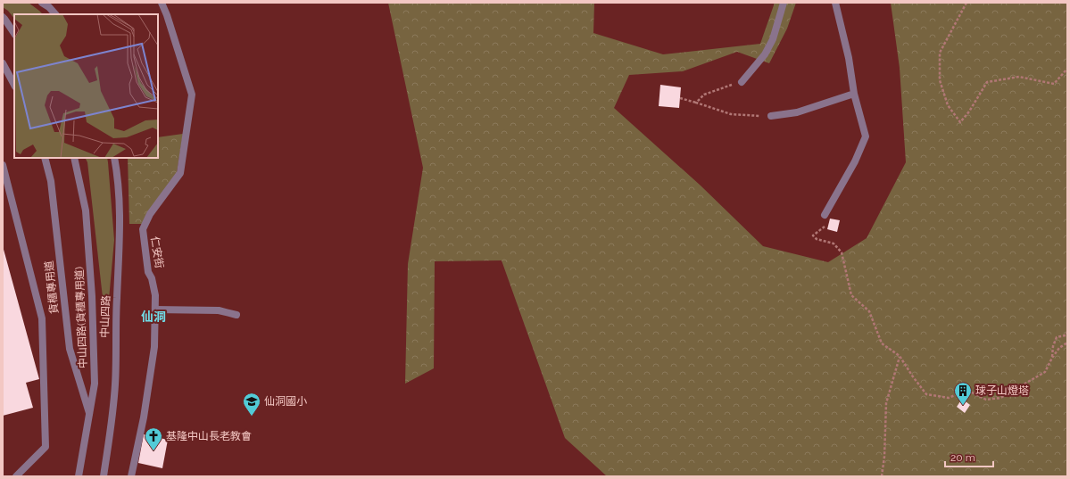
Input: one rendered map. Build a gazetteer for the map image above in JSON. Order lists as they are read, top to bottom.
{
  "streets": {
    "street": [
      "仁安街",
      "貨櫃專用道",
      "中山四路",
      "中山四路(貨櫃專用道)"
    ]
  },
  "crossings": [
    ["貨櫃專用道", "中山四路(貨櫃專用道)"]
  ],
  "districts": ["仙洞"],
  "places": {
    "building": ["球子山燈塔"],
    "school or university": ["仙洞國小"],
    "church": ["基隆中山長老教會"]
  },
  "scale_bar": "20 m"
}
